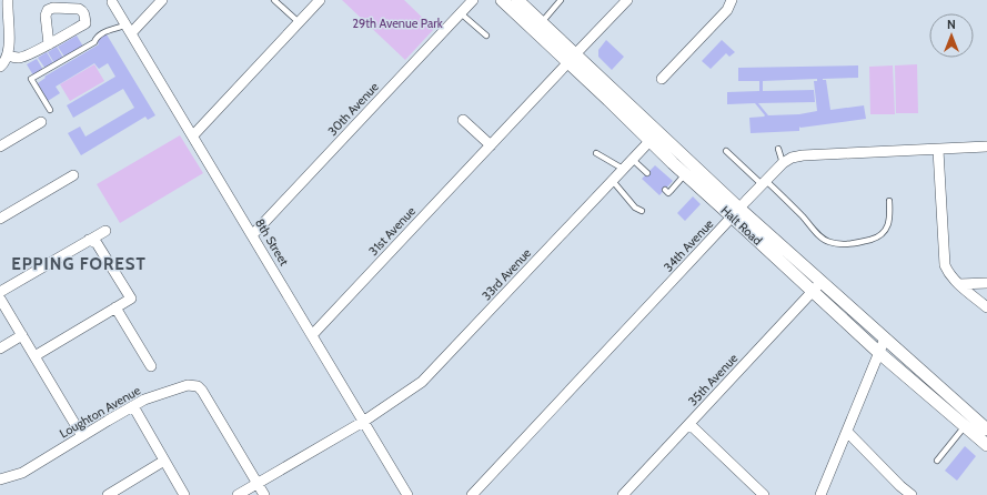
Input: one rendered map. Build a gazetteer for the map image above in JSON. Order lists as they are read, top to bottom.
{
  "streets": {
    "street": [
      "30th Avenue",
      "Halt Road",
      "31st Avenue",
      "8th Street",
      "34th Avenue",
      "33rd Avenue",
      "35th Avenue",
      "Loughton Avenue"
    ]
  },
  "crossings": [
    ["30th Avenue", "8th Street"],
    ["Halt Road", "31st Avenue"],
    ["Halt Road", "34th Avenue"],
    ["Halt Road", "33rd Avenue"],
    ["Halt Road", "35th Avenue"],
    ["31st Avenue", "8th Street"],
    ["8th Street", "33rd Avenue"],
    ["33rd Avenue", "Loughton Avenue"]
  ],
  "districts": ["EPPING FOREST"],
  "parks": ["29th Avenue Park"],
  "north": "top"
}
